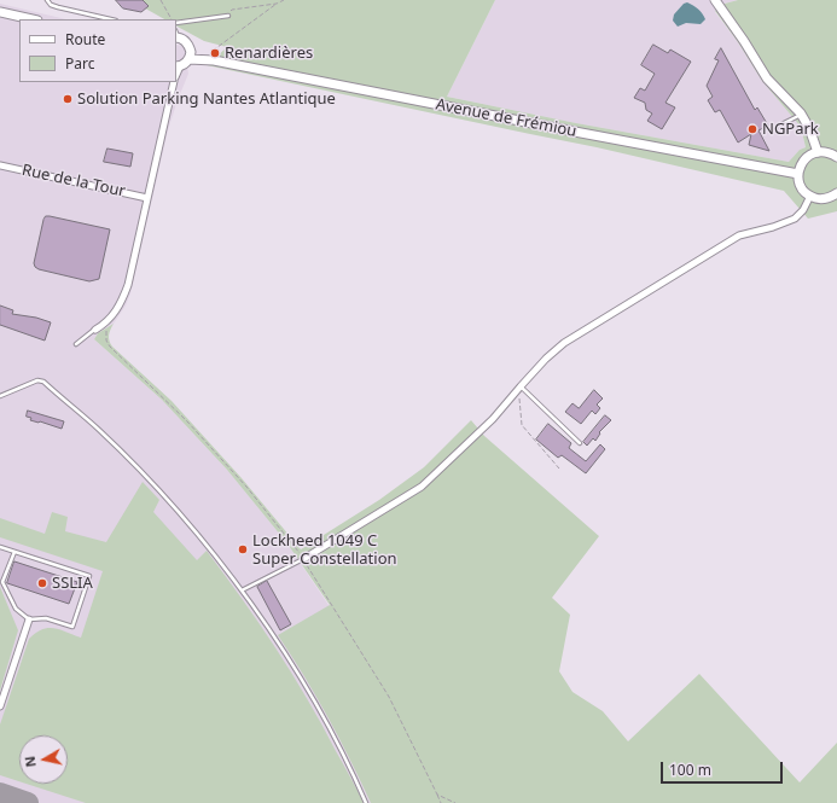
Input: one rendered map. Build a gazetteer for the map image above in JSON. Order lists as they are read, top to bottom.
{
  "streets": {
    "main road": ["Avenue de Frémiou"],
    "street": ["Rue de la Tour"]
  },
  "places": [
    "Renardières",
    "Solution Parking Nantes Atlantique",
    "NGPark",
    "Lockheed 1049 C Super Constellation",
    "SSLIA"
  ],
  "legend": ["Route", "Parc"],
  "scale_bar": "100 m",
  "north": "left"
}
